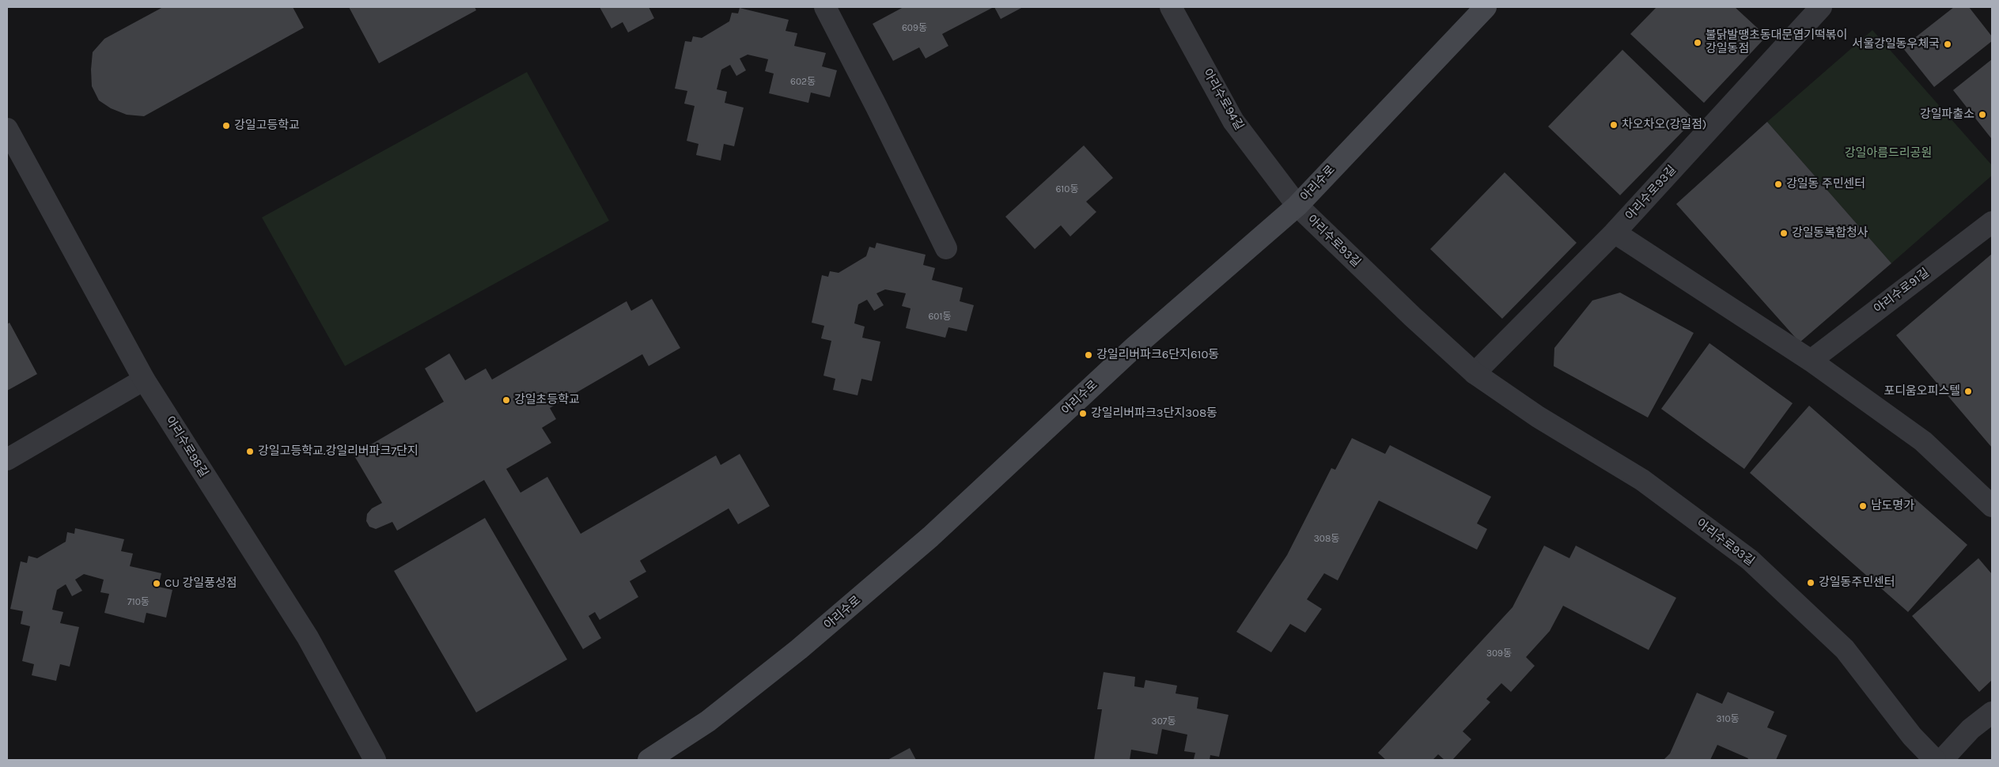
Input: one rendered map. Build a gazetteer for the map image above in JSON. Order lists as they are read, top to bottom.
{
  "streets": {
    "main road": ["아리수로"],
    "street": [
      "아리수로94길",
      "아리수로93길",
      "아리수로91길",
      "아리수로98길"
    ]
  },
  "crossings": [
    ["아리수로94길", "아리수로"],
    ["아리수로94길", "아리수로93길"],
    ["아리수로", "아리수로93길"]
  ],
  "parks": ["강일아름드리공원"],
  "places": [
    "불닭발땡초동대문엽기떡볶이 강일동점",
    "서울강일동우체국",
    "강일파출소",
    "차오차오(강일점)",
    "강일고등학교",
    "강일동 주민센터",
    "강일동복합청사",
    "강일리버파크6단지610동",
    "포디움오피스텔",
    "강일초등학교",
    "강일리버파크3단지308동",
    "강일고등학교.강일리버파크7단지",
    "남도명가",
    "강일동주민센터",
    "CU 강일풍성점"
  ],
  "house_numbers": [
    "609동",
    "602동",
    "610동",
    "601동",
    "308동",
    "710동",
    "309동",
    "310동",
    "307동"
  ]
}
